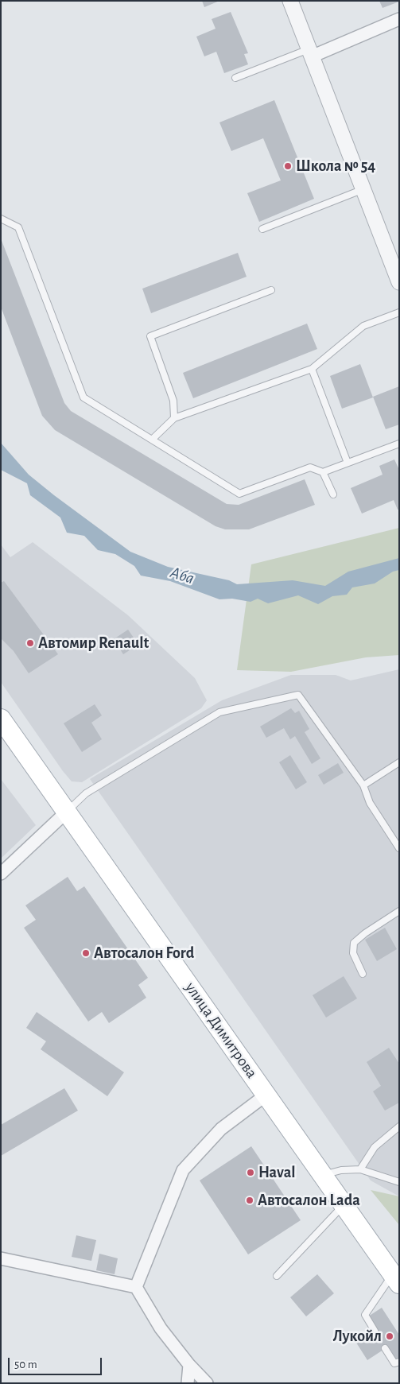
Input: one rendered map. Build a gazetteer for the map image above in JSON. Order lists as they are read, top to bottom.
{
  "streets": {
    "main road": ["улица Димитрова"]
  },
  "water": ["Аба"],
  "places": [
    "Школа № 54",
    "Автомир Renault",
    "Автосалон Ford",
    "Haval",
    "Автосалон Lada",
    "Лукойл"
  ],
  "scale_bar": "50 m"
}
